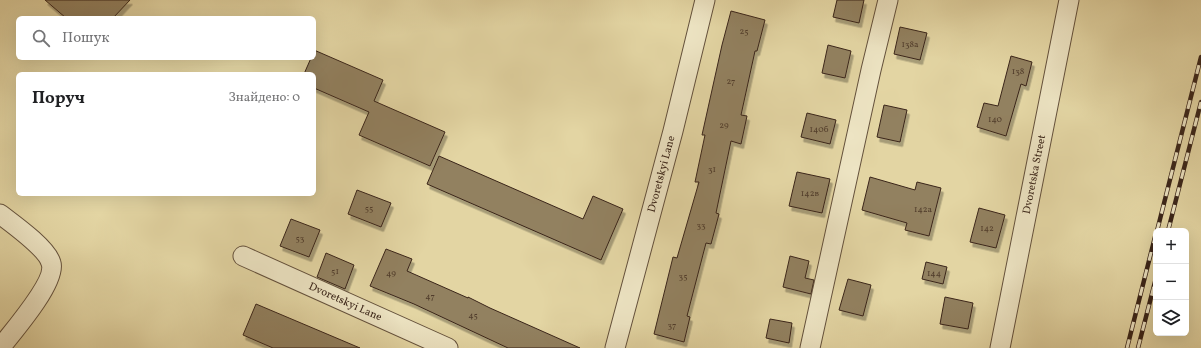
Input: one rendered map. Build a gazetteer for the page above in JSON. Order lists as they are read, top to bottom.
{
  "streets": {
    "street": ["Dvoretskyi Lane", "Dvoretska Street"]
  },
  "house_numbers": [
    "25",
    "138а",
    "138",
    "27",
    "140",
    "29",
    "140б",
    "31",
    "142в",
    "55",
    "142а",
    "33",
    "142",
    "53",
    "51",
    "49",
    "144",
    "35",
    "47",
    "45",
    "37"
  ],
  "page": {
    "search": "Пошук",
    "heading": ["Поруч", "Знайдено: 0"],
    "map_buttons": ["+", "−"]
  }
}
